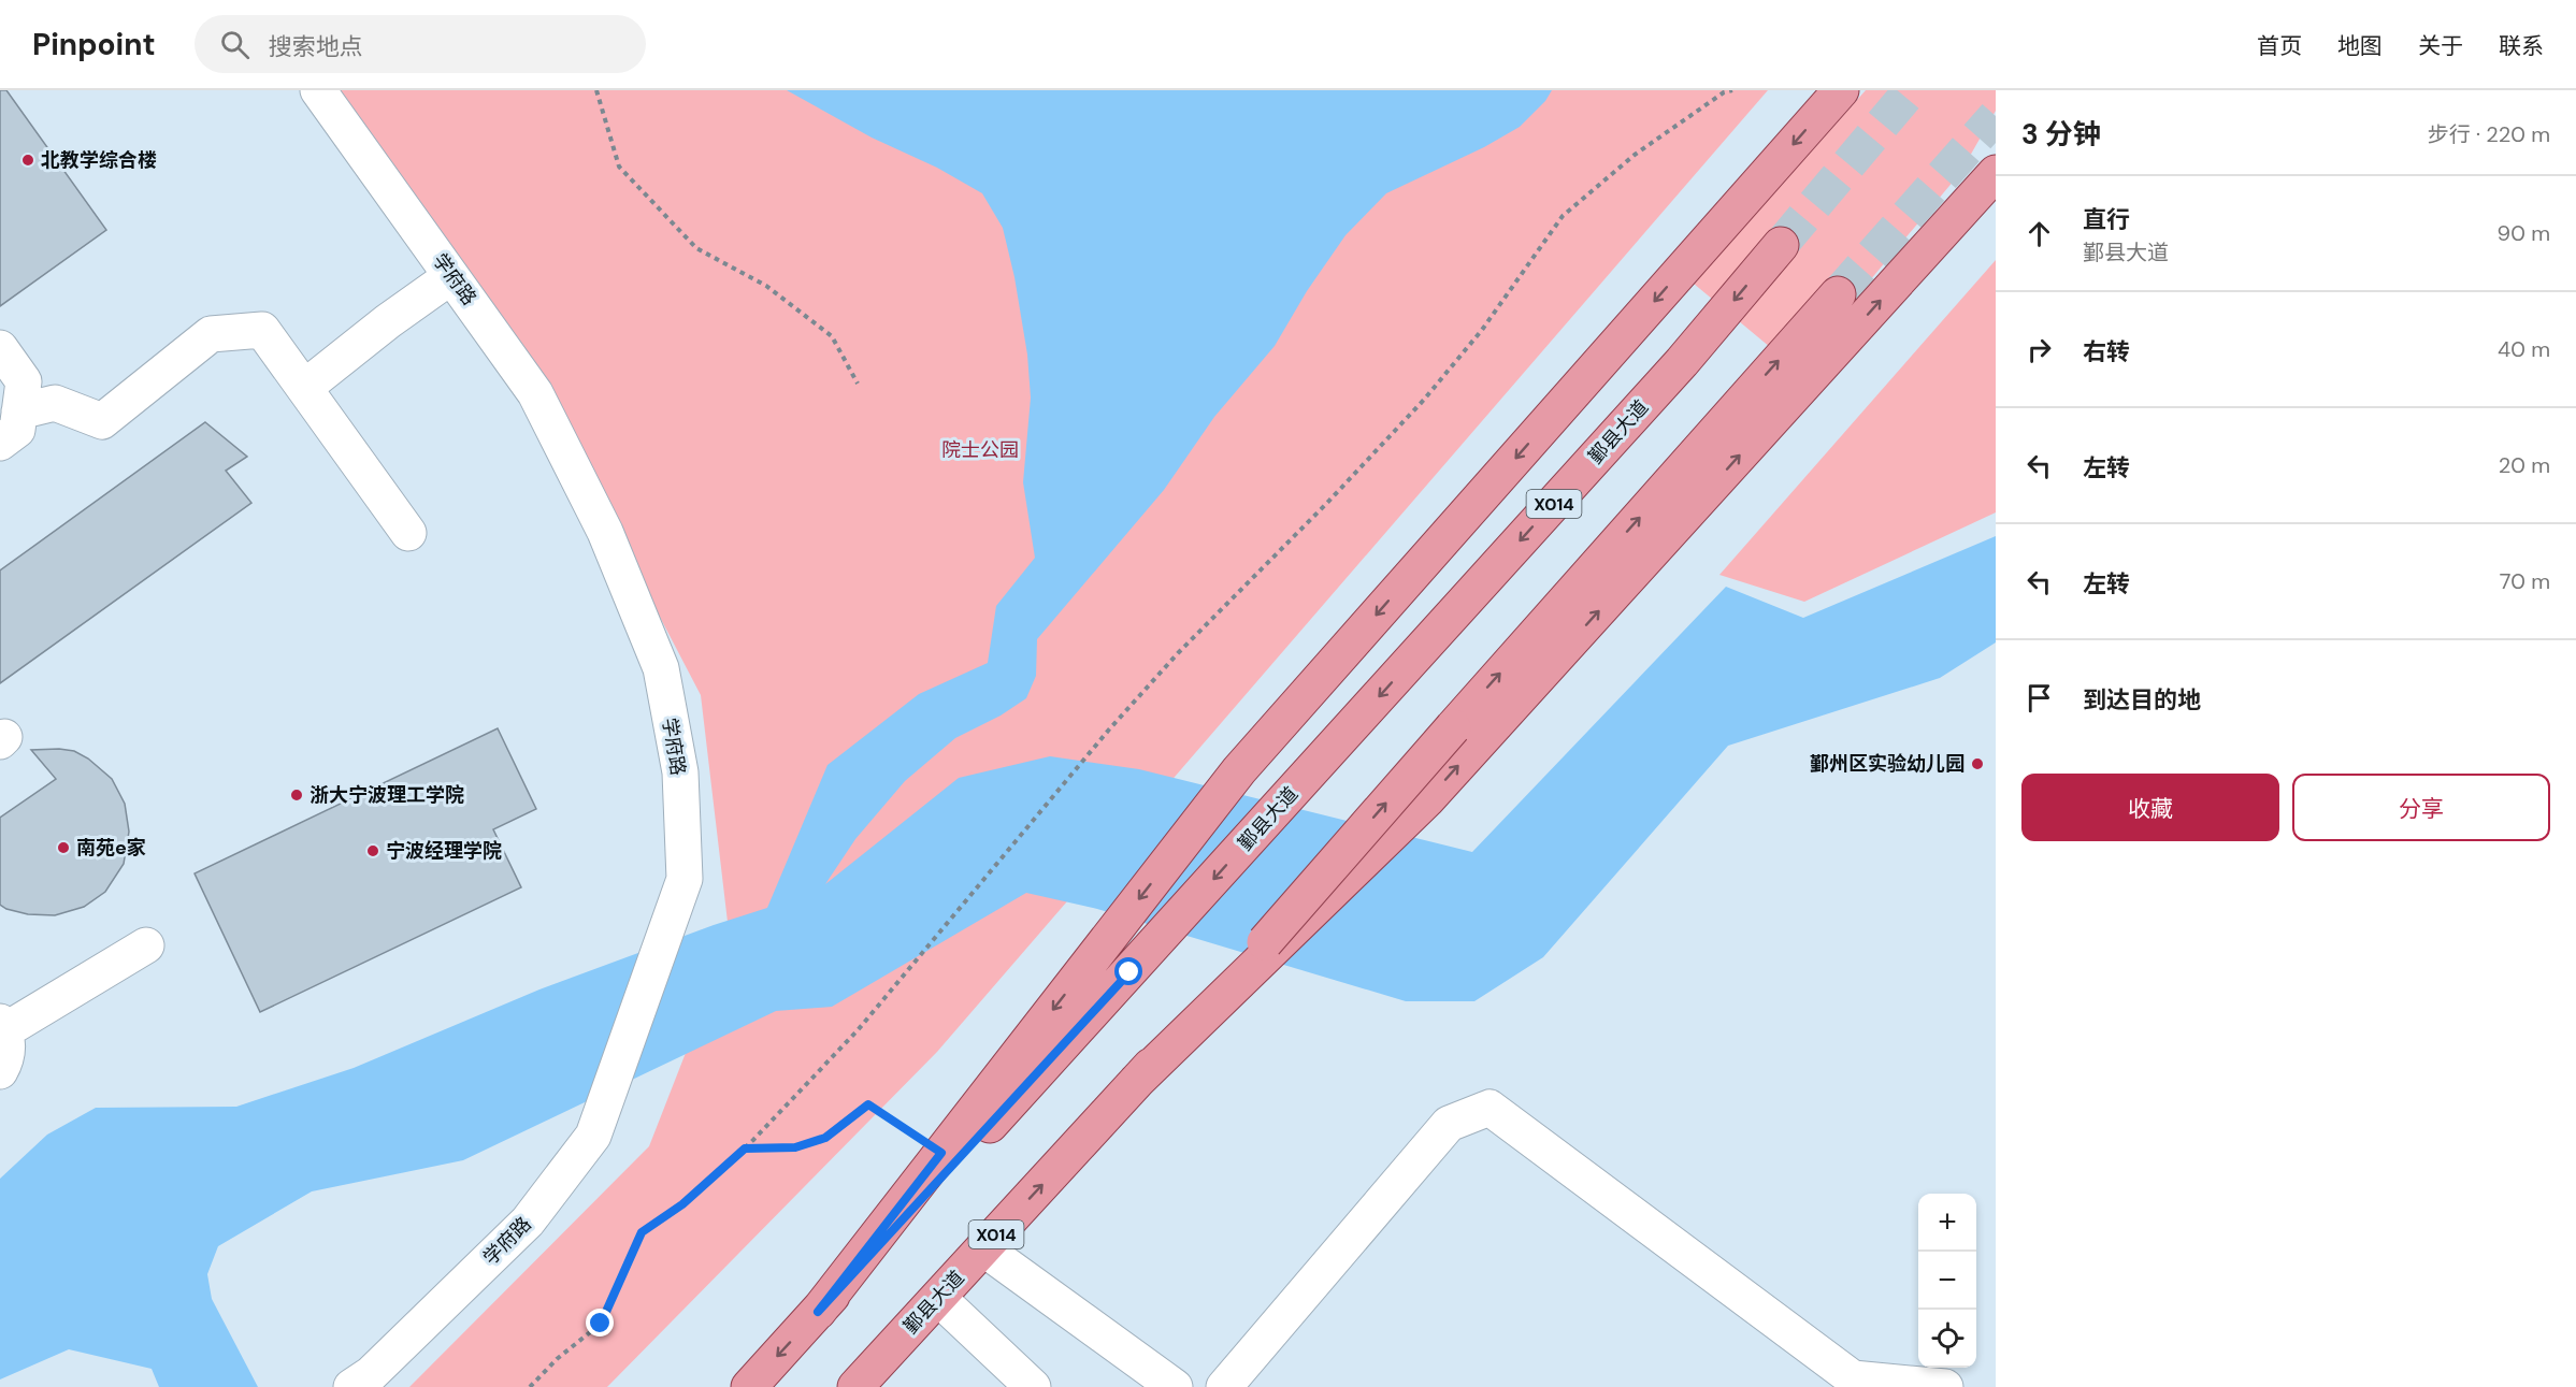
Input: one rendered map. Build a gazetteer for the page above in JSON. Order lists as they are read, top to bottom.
{
  "streets": {
    "main road": ["鄞县大道", "X014"],
    "street": ["学府路"]
  },
  "parks": ["院士公园"],
  "places": [
    "北教学综合楼",
    "鄞州区实验幼儿园",
    "浙大宁波理工学院",
    "南苑e家",
    "宁波经理学院"
  ],
  "page": {
    "header": "Pinpoint",
    "search": "搜索地点",
    "nav": [
      "首页",
      "地图",
      "关于",
      "联系"
    ],
    "heading": ["3 分钟", "步行 · 220 m"],
    "list": [
      ["直行", "鄞县大道", "90 m"],
      ["右转", "40 m"],
      ["左转", "20 m"],
      ["左转", "70 m"],
      "到达目的地"
    ],
    "buttons": ["收藏", "分享"],
    "map_buttons": ["+", "−"]
  }
}
